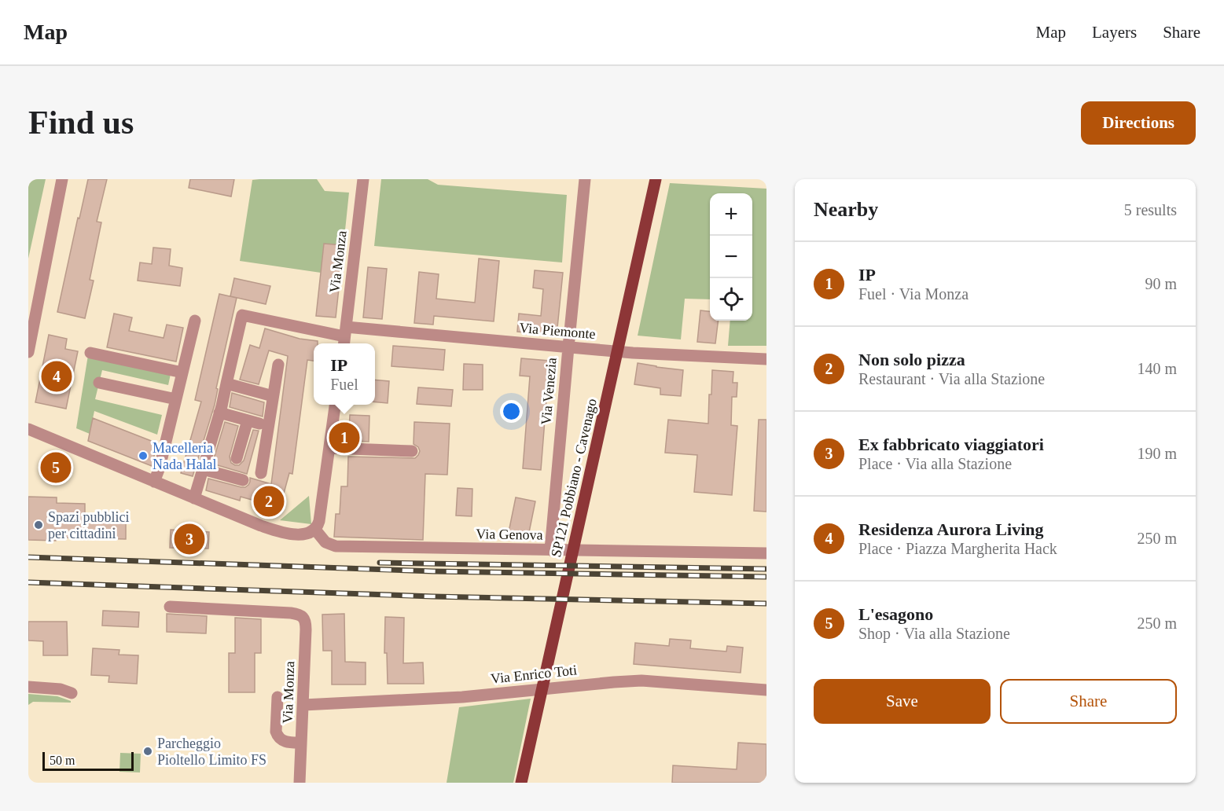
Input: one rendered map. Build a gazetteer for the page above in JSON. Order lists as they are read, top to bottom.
{
  "streets": {
    "main road": ["SP121 Pobbiano - Cavenago"],
    "street": [
      "Via Monza",
      "Via Piemonte",
      "Via Venezia",
      "Via Genova",
      "Via Enrico Toti"
    ]
  },
  "crossings": [
    ["Via Monza", "Via Piemonte"],
    ["Via Monza", "Via Enrico Toti"],
    ["Via Piemonte", "Via Venezia"],
    ["Via Venezia", "Via Genova"]
  ],
  "places": ["Macelleria Nada Halal", "Spazi pubblici per cittadini", "Parcheggio Pioltello Limito FS"],
  "scale_bar": "50 m",
  "page": {
    "header": "Map",
    "nav": ["Map", "Layers", "Share"],
    "buttons": [
      "Directions",
      ["Save", "Share"]
    ],
    "title": "Find us",
    "heading": ["Nearby", "5 results"],
    "map_buttons": ["+", "−"],
    "list": [
      {
        "mark": "1",
        "name": "IP",
        "note": "Fuel · Via Monza",
        "value": "90 m"
      },
      {
        "mark": "2",
        "name": "Non solo pizza",
        "note": "Restaurant · Via alla Stazione",
        "value": "140 m"
      },
      {
        "mark": "3",
        "name": "Ex fabbricato viaggiatori",
        "note": "Place · Via alla Stazione",
        "value": "190 m"
      },
      {
        "mark": "4",
        "name": "Residenza Aurora Living",
        "note": "Place · Piazza Margherita Hack",
        "value": "250 m"
      },
      {
        "mark": "5",
        "name": "L'esagono",
        "note": "Shop · Via alla Stazione",
        "value": "250 m"
      }
    ],
    "popup": ["IP", "Fuel"],
    "pins": [
      "4",
      "1",
      "5",
      "2",
      "3"
    ],
    "scale": "50 m"
  }
}
